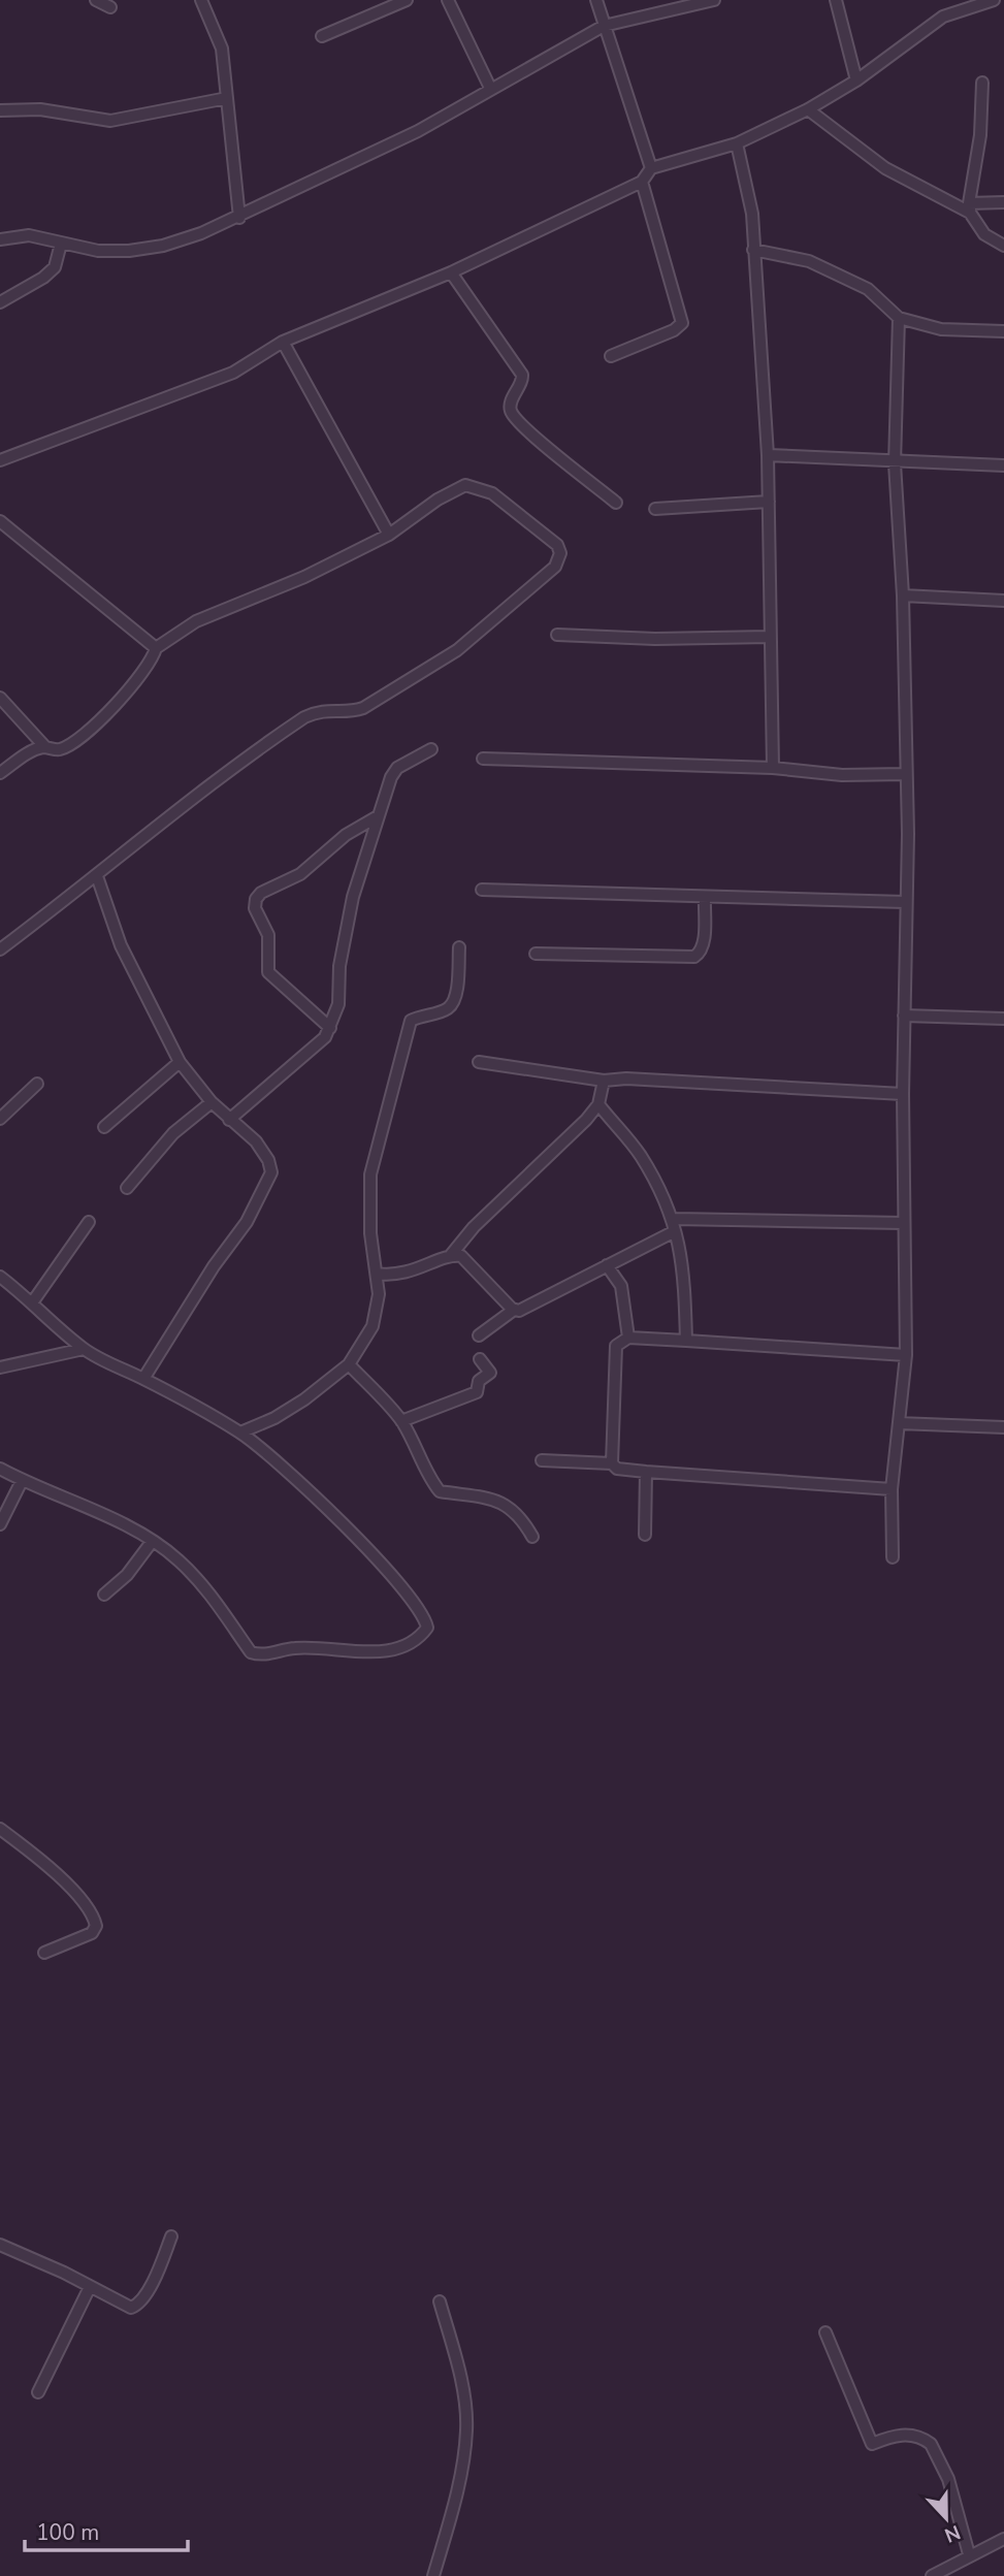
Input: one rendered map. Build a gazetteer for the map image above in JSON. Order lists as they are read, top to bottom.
{
  "scale_bar": "100 m",
  "north": "bottom"
}
